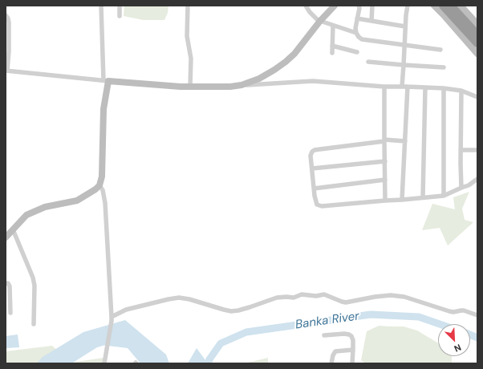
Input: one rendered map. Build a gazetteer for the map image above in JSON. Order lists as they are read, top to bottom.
{
  "water": ["Banka River"],
  "north": "bottom right"
}
